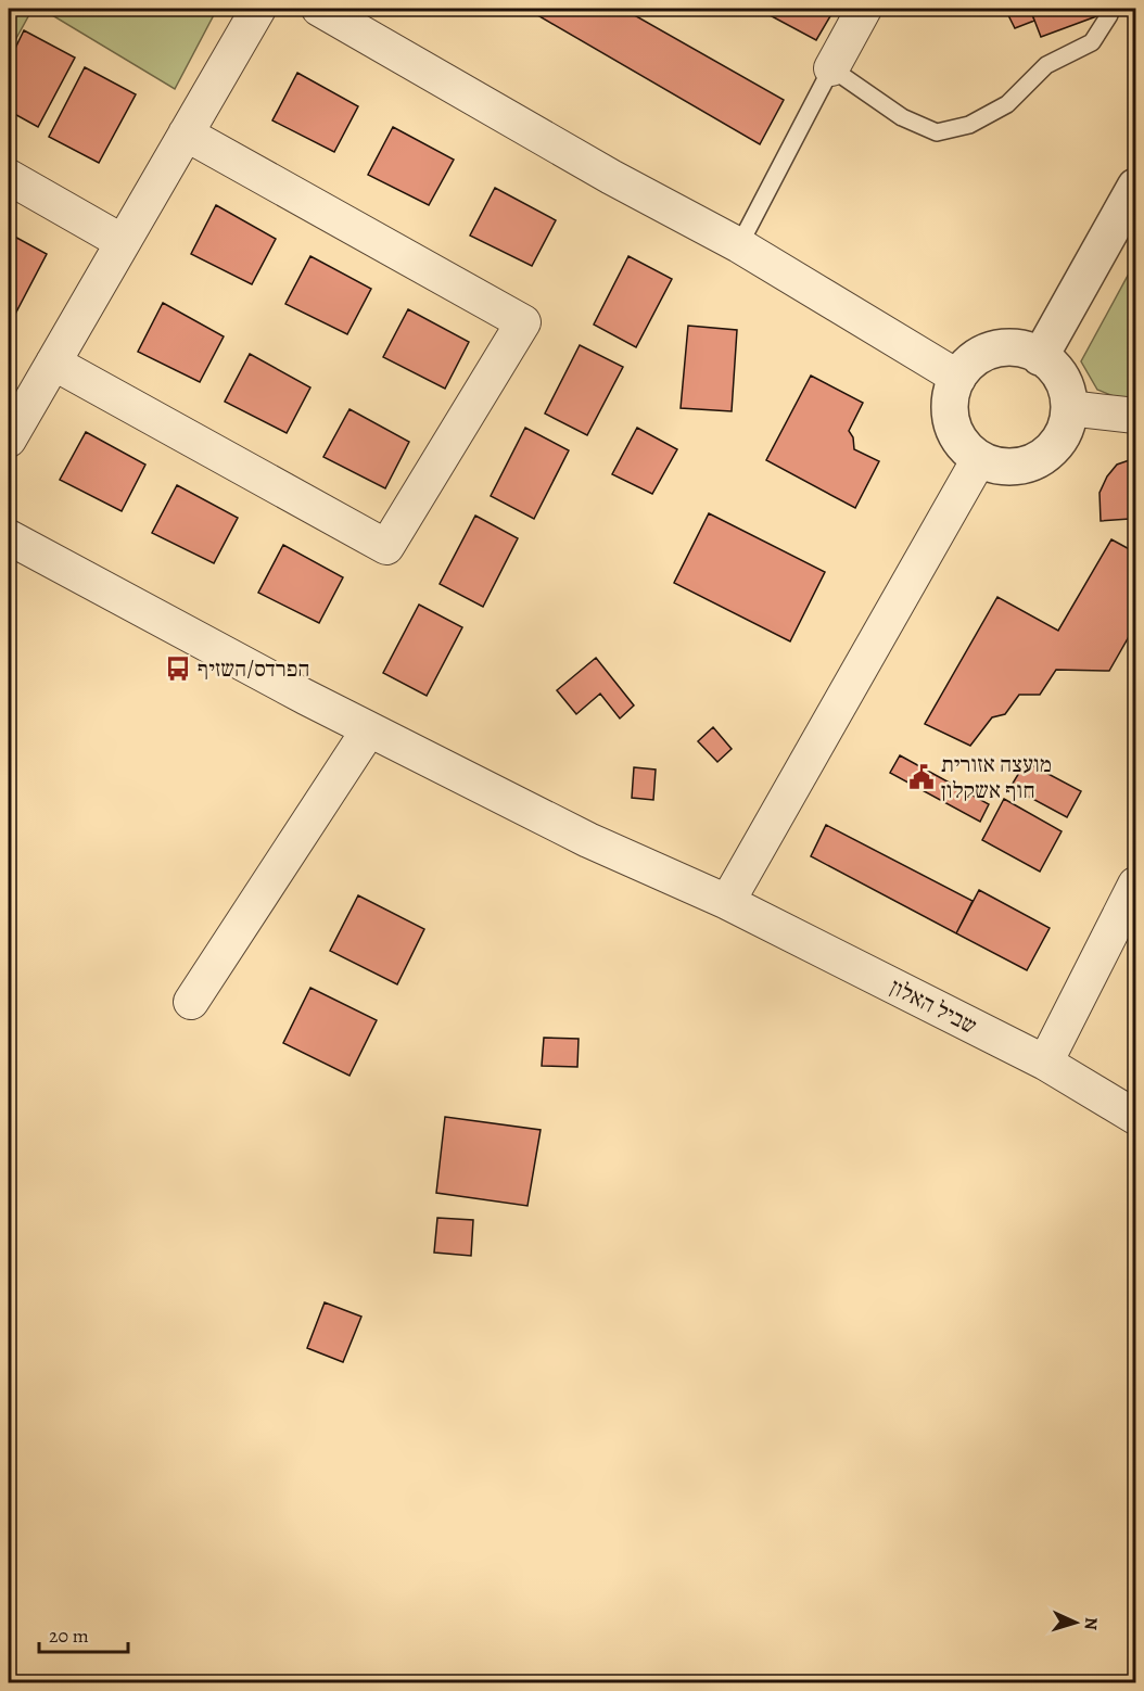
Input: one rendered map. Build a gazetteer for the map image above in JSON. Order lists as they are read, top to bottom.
{
  "streets": {
    "street": ["שביל האלון"]
  },
  "places": {
    "bus stop": ["הפרדס/השזיף"],
    "public building": ["מועצה אזורית חוף אשקלון"]
  },
  "scale_bar": "20 m",
  "north": "right"
}
